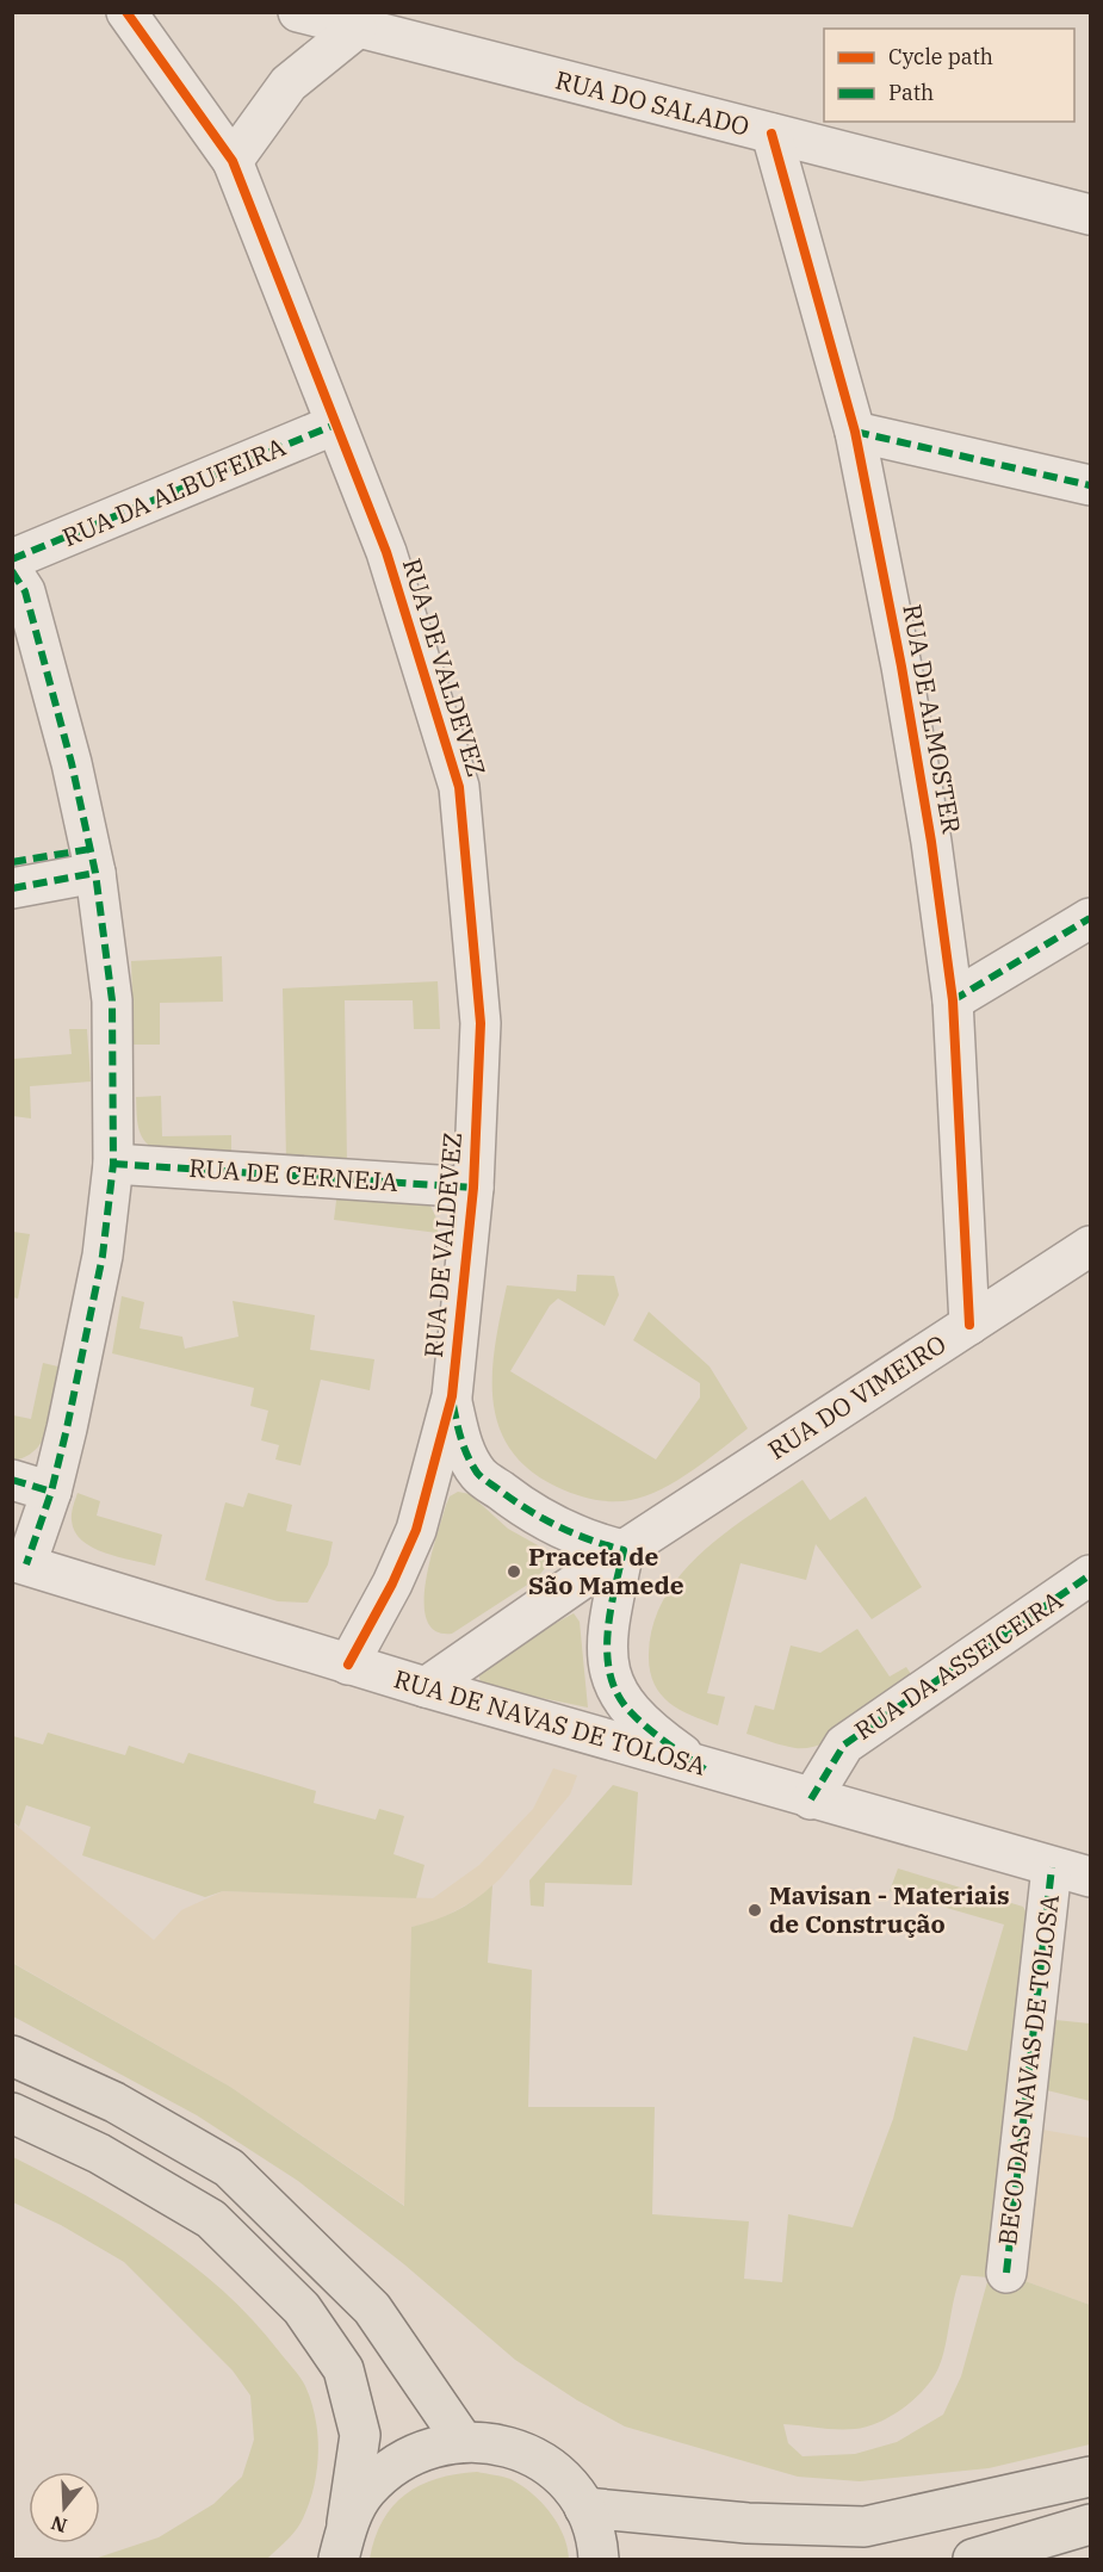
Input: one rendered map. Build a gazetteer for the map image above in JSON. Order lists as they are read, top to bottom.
{
  "streets": {
    "street": [
      "RUA DO SALADO",
      "RUA DA ALBUFEIRA",
      "RUA DE VALDEVEZ",
      "RUA DE ALMOSTER",
      "RUA DE CERNEJA",
      "RUA DO VIMEIRO",
      "RUA DA ASSEICEIRA",
      "RUA DE NAVAS DE TOLOSA",
      "BECO DAS NAVAS DE TOLOSA"
    ]
  },
  "crossings": [
    ["RUA DO SALADO", "RUA DE ALMOSTER"],
    ["RUA DA ALBUFEIRA", "RUA DE VALDEVEZ"],
    ["RUA DE VALDEVEZ", "RUA DE CERNEJA"],
    ["RUA DE ALMOSTER", "RUA DO VIMEIRO"],
    ["RUA DA ASSEICEIRA", "RUA DE NAVAS DE TOLOSA"],
    ["RUA DE NAVAS DE TOLOSA", "BECO DAS NAVAS DE TOLOSA"]
  ],
  "places": ["Praceta de São Mamede", "Mavisan - Materiais de Construção"],
  "legend": ["Cycle path", "Path"],
  "north": "bottom"
}
